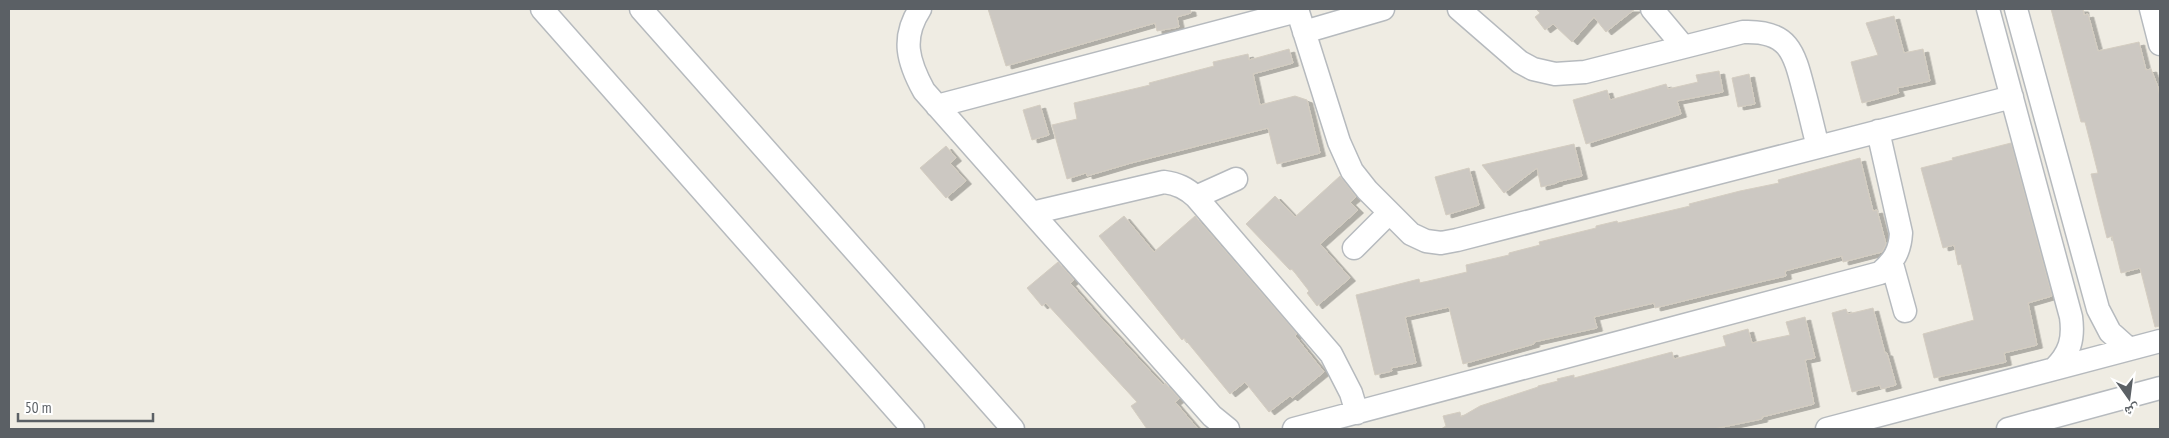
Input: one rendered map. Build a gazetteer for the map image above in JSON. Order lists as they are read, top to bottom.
{
  "scale_bar": "50 m",
  "north": "bottom"
}
